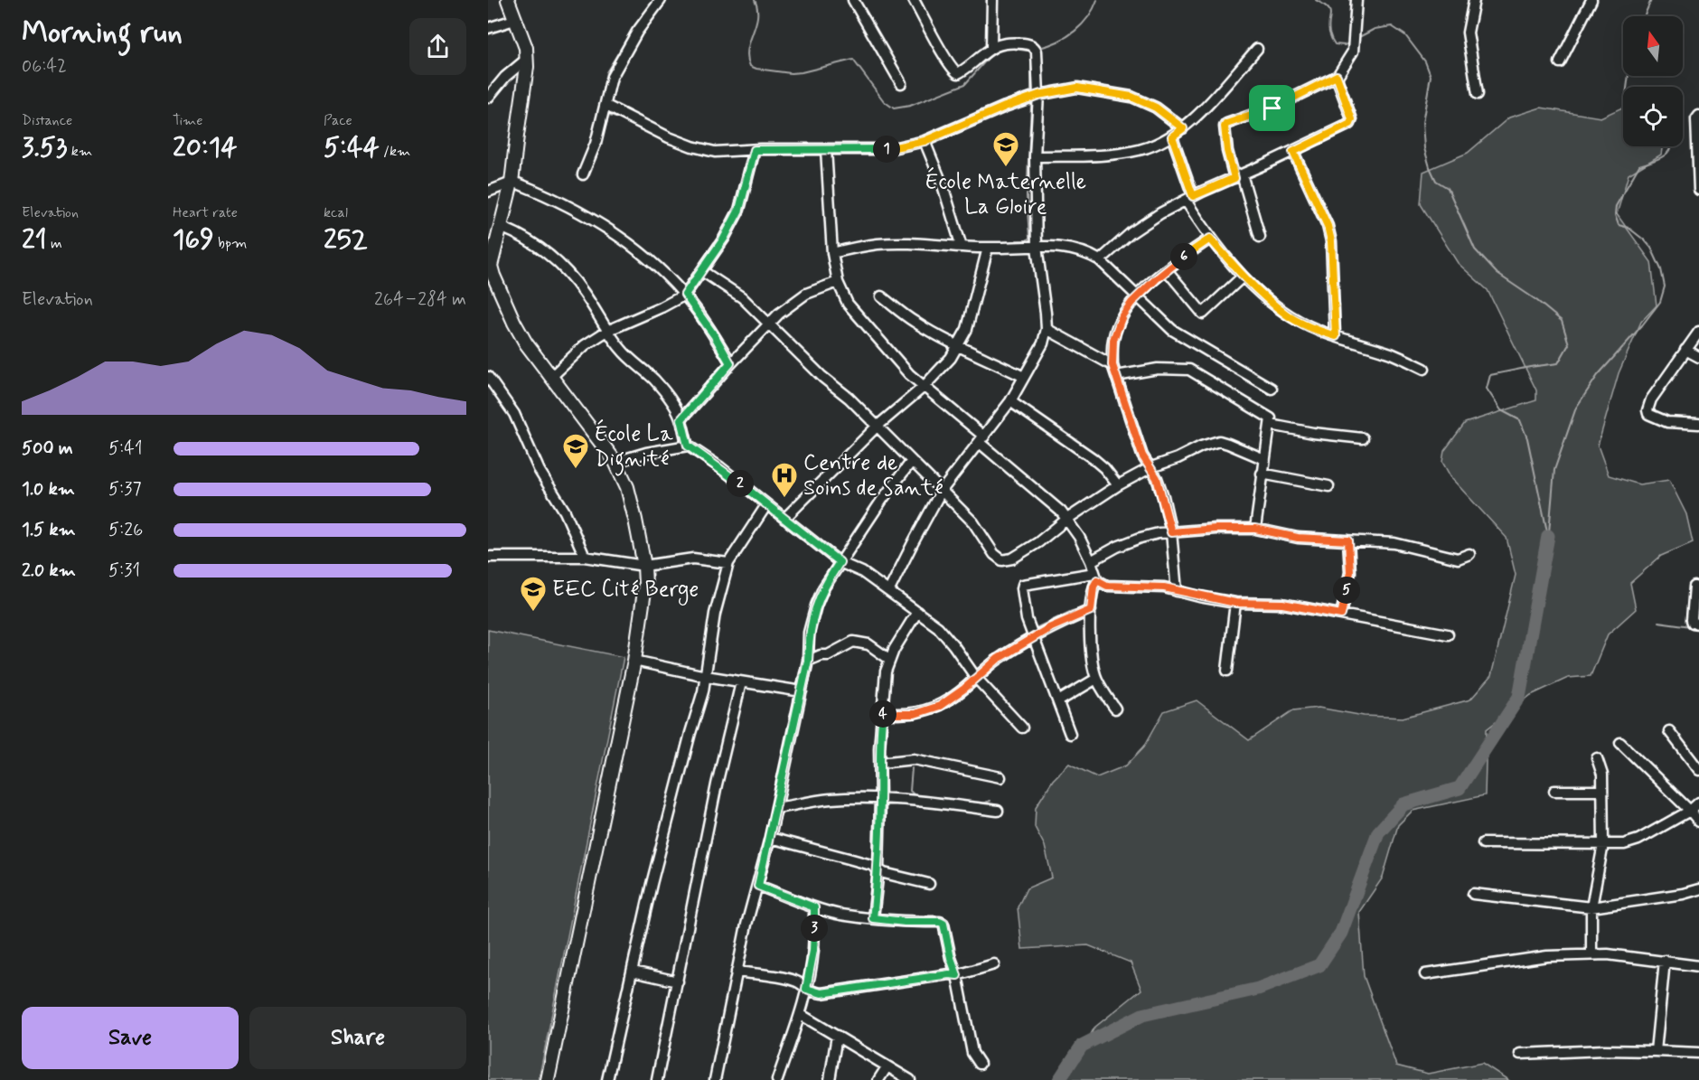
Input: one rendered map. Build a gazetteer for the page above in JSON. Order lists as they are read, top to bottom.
{
  "places": {
    "school or university": ["École Maternelle La Gloire", "École La Dignité", "EEC Cité Berge"],
    "hospital": ["Centre de Soins de Santé"]
  },
  "north": "top",
  "page": {
    "heading": ["Morning run", "06:42"],
    "stats": [
      ["Distance", "3.53 km"],
      ["Time", "20:14"],
      ["Pace", "5:44 /km"],
      ["Elevation", "21 m"],
      ["Heart rate", "169 bpm"],
      ["kcal", "252"]
    ],
    "pins": [
      "1",
      "6",
      "2",
      "5",
      "4",
      "3"
    ],
    "chart": ["Elevation", "264–284 m"],
    "list": [
      {
        "name": "500 m",
        "note": "5:41"
      },
      {
        "name": "1.0 km",
        "note": "5:37"
      },
      {
        "name": "1.5 km",
        "note": "5:26"
      },
      {
        "name": "2.0 km",
        "note": "5:31"
      }
    ],
    "buttons": ["Save", "Share"]
  }
}
